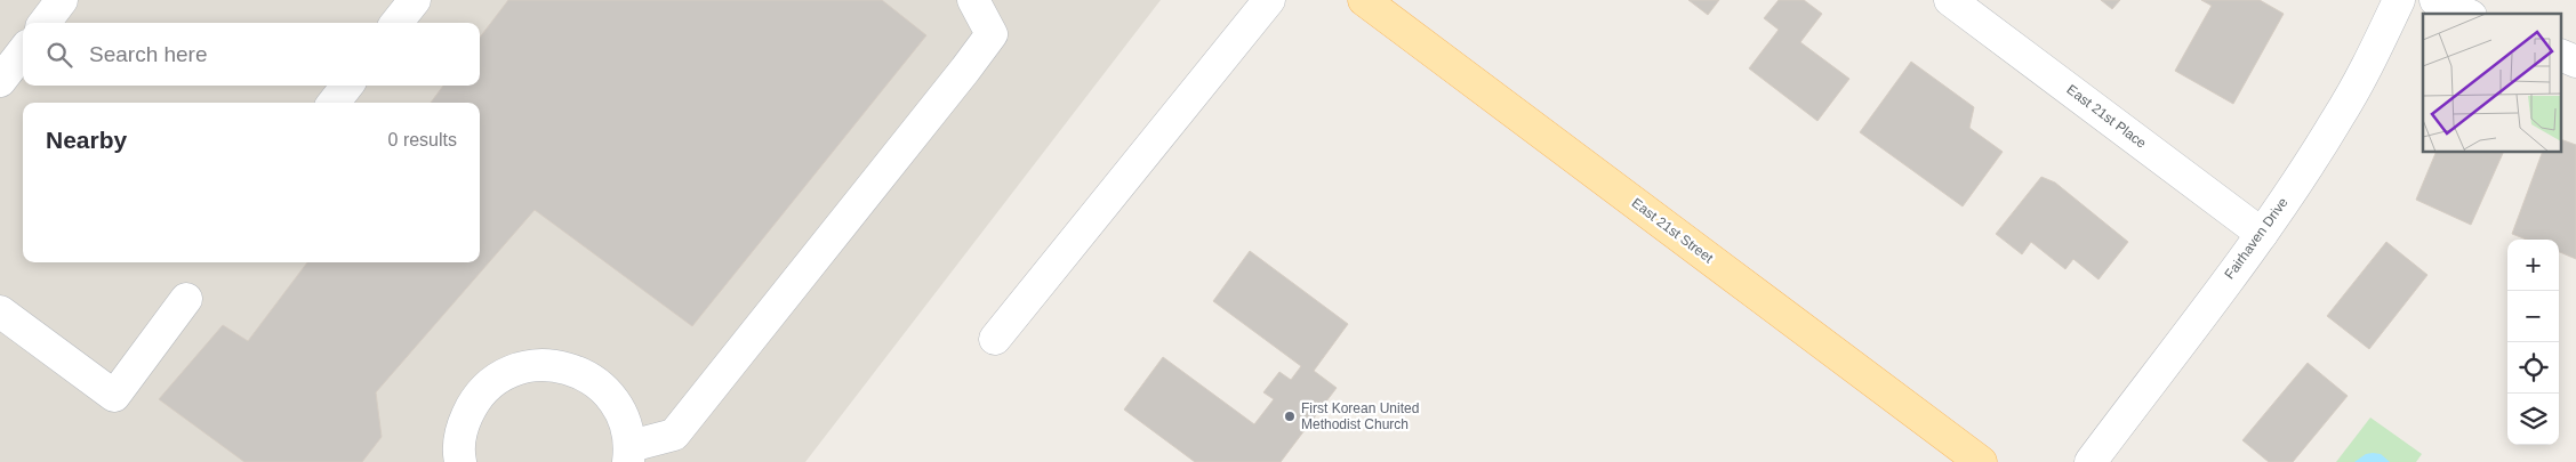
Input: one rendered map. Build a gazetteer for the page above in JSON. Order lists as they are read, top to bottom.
{
  "streets": {
    "main road": ["East 21st Street"],
    "street": ["East 21st Place", "Fairhaven Drive"]
  },
  "crossings": [
    ["East 21st Place", "Fairhaven Drive"]
  ],
  "places": ["First Korean United Methodist Church"],
  "page": {
    "search": "Search here",
    "heading": ["Nearby", "0 results"],
    "map_buttons": ["+", "−"]
  }
}
